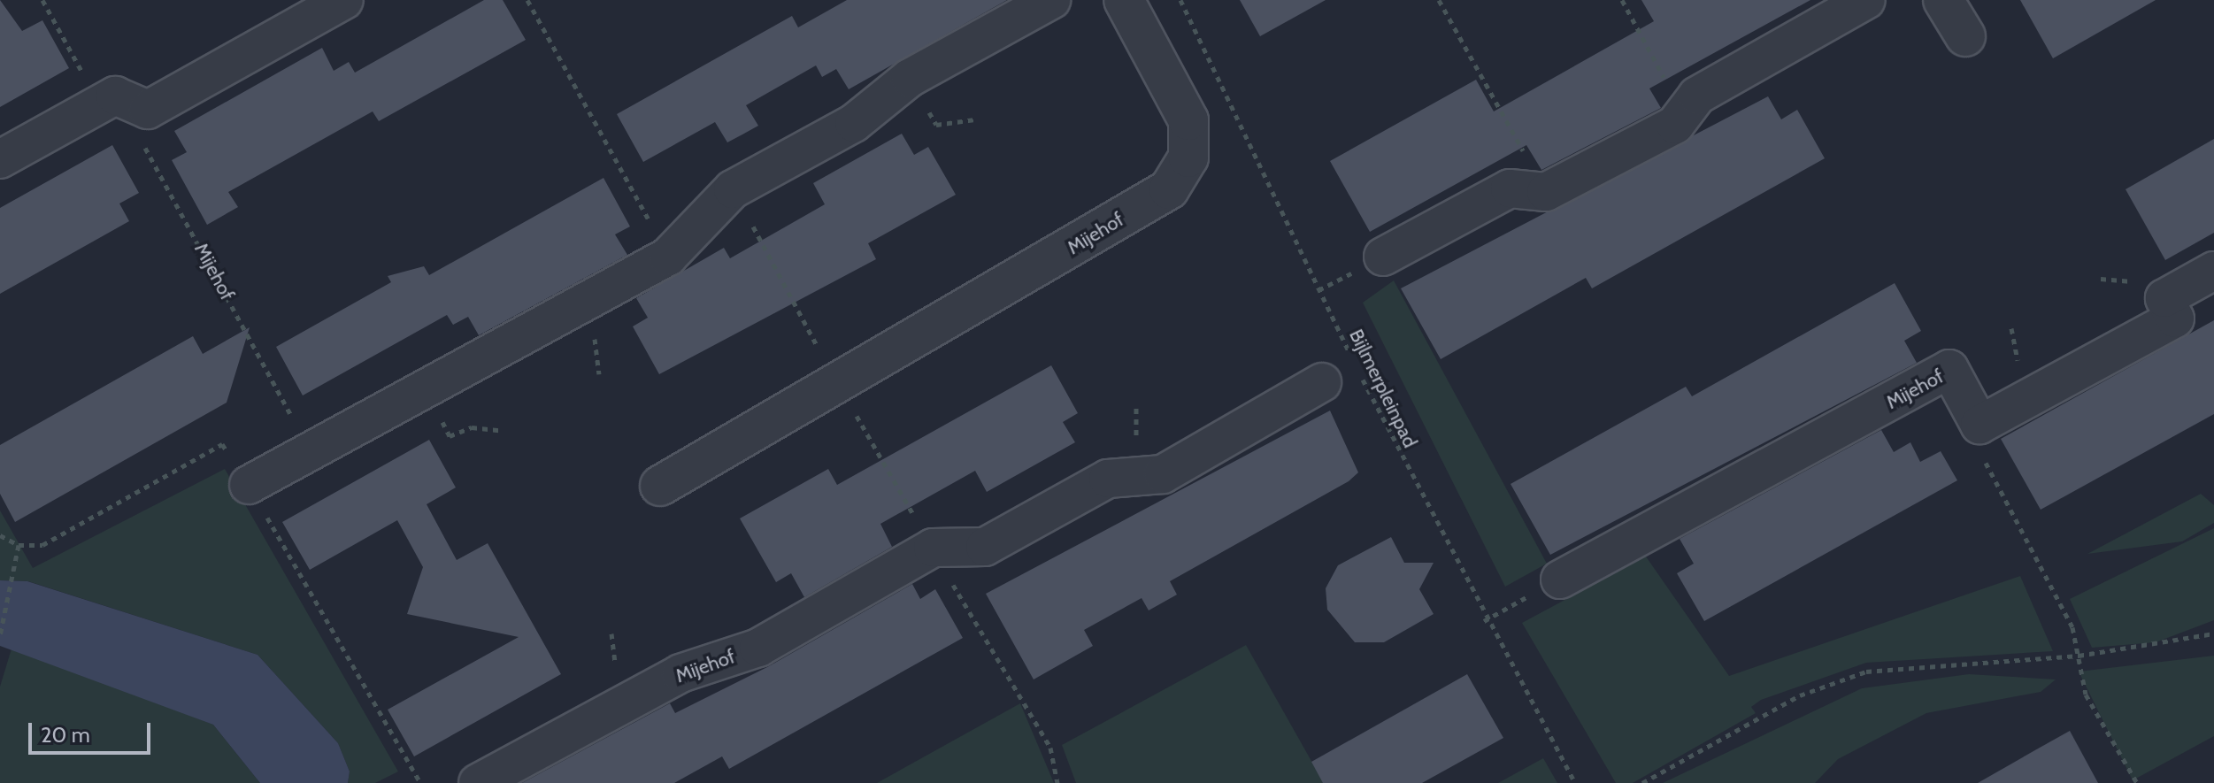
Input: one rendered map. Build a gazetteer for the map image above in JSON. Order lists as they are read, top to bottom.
{
  "streets": {
    "street": ["Mijehof"],
    "path": ["Bijlmerpleinpad"]
  },
  "scale_bar": "20 m"
}
